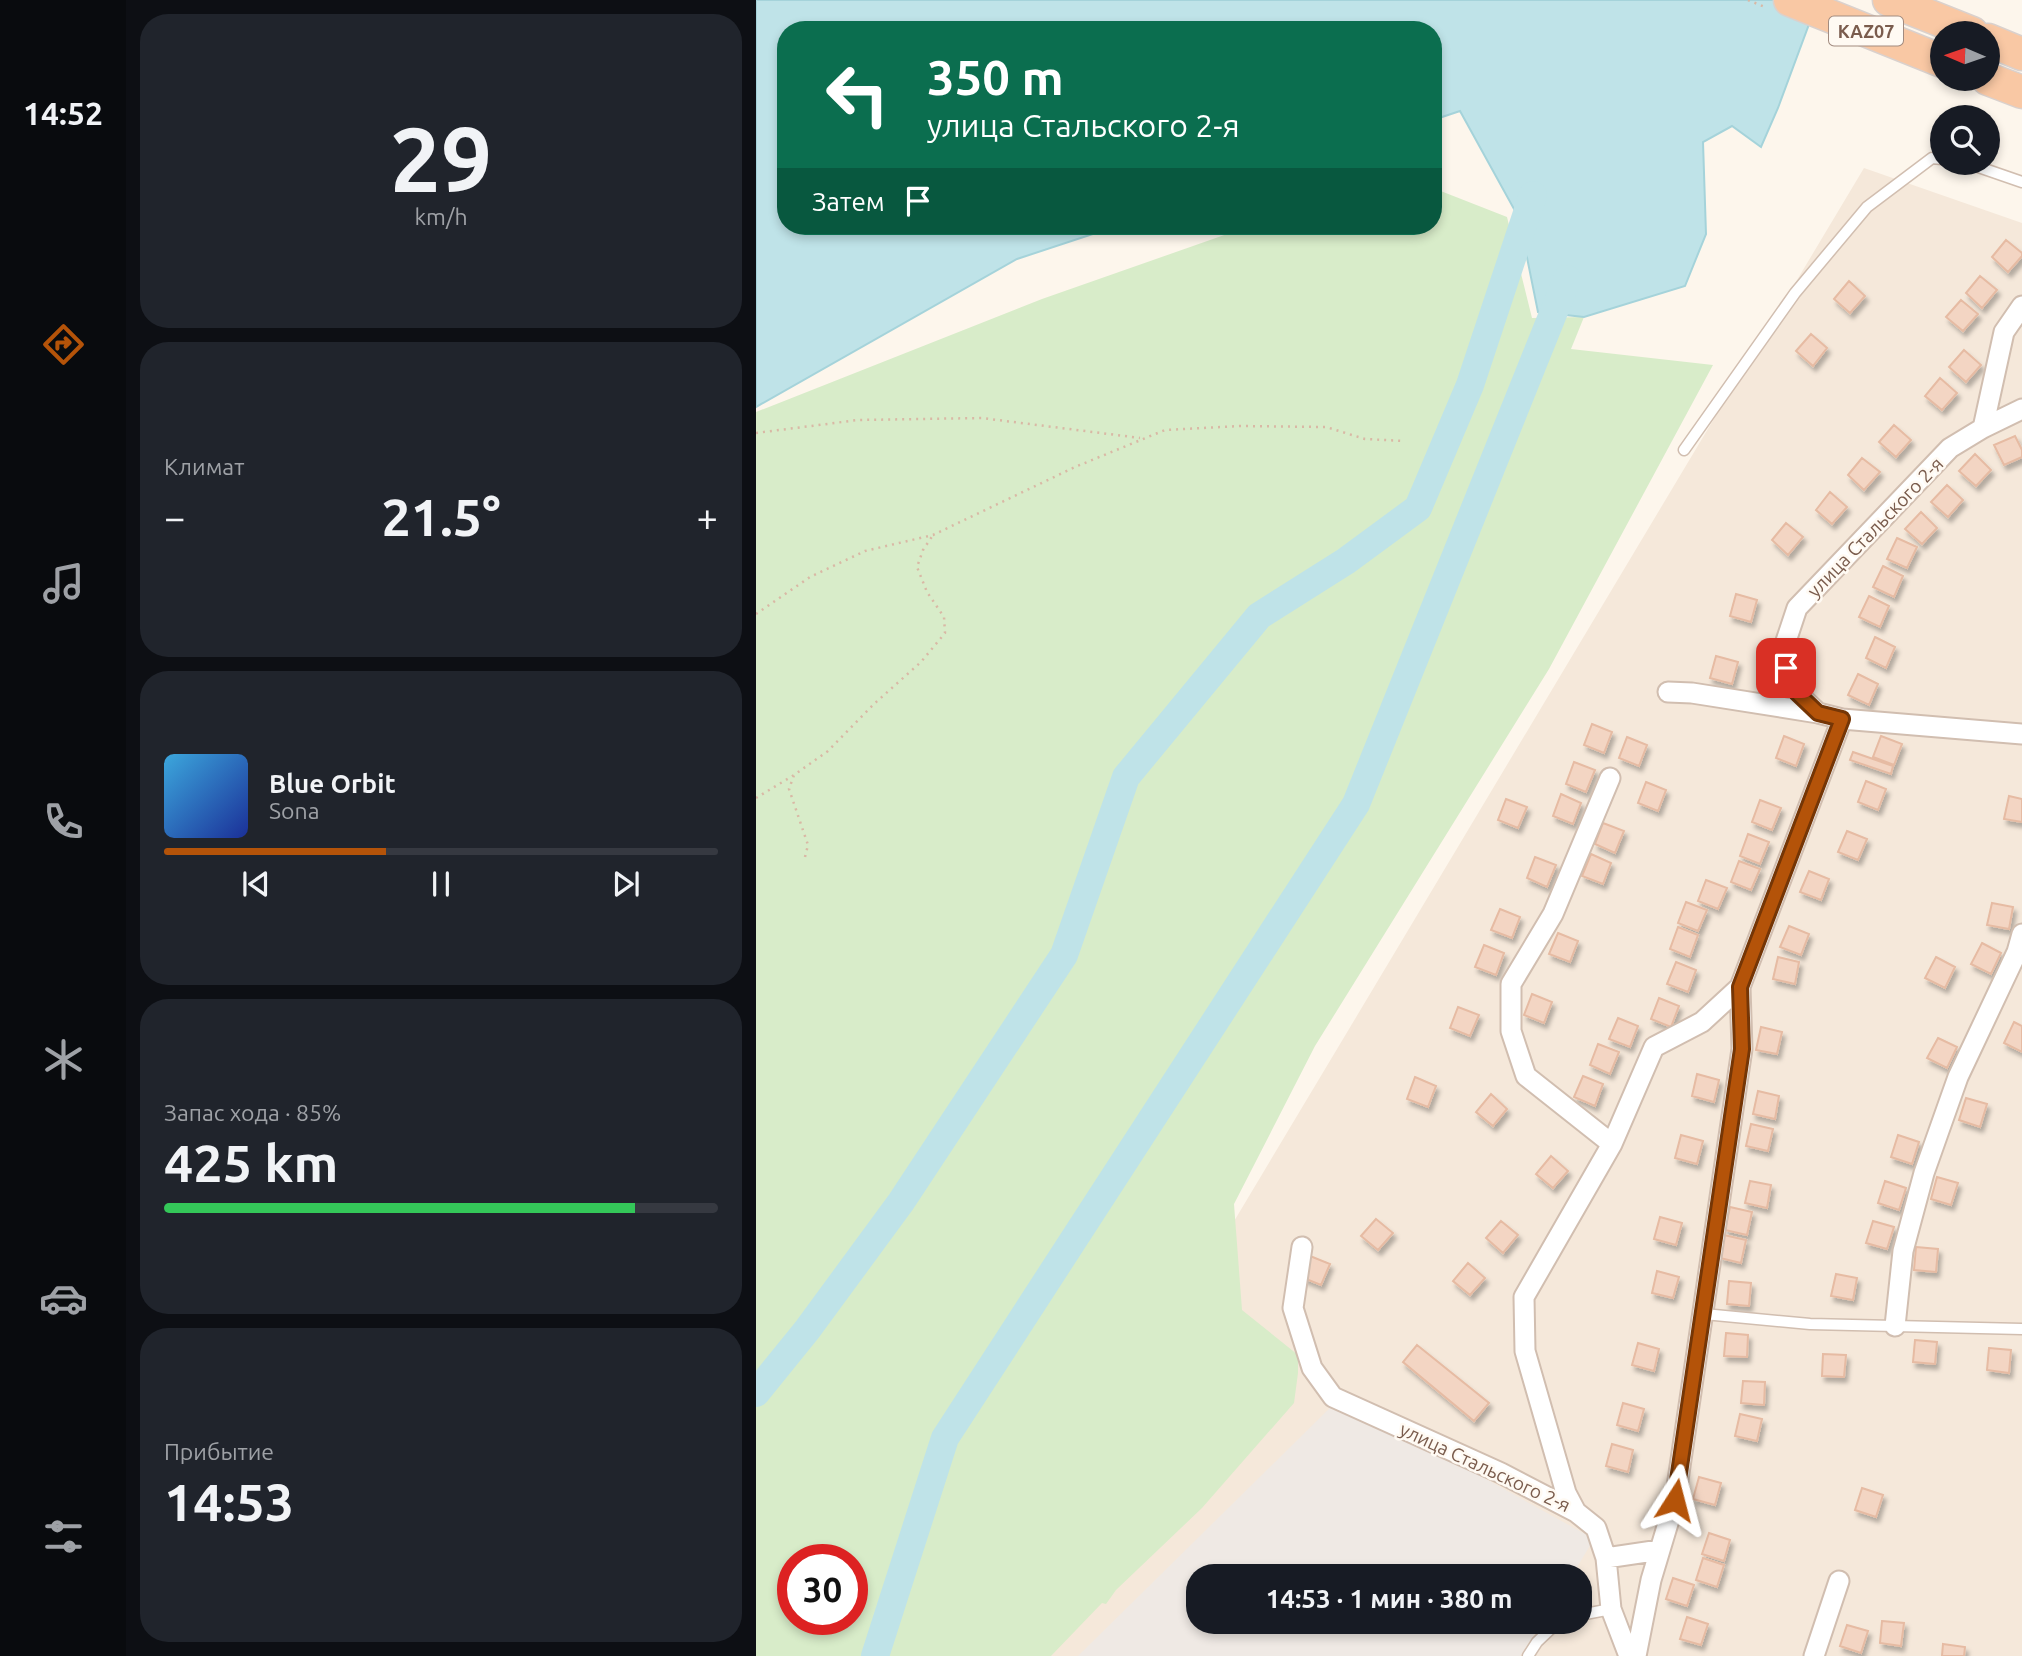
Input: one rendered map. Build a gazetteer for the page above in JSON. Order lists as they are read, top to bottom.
{
  "streets": {
    "highway": ["KAZ07"],
    "street": ["улица Стальского 2-я"]
  },
  "north": "left",
  "page": {
    "tabs": "14:52",
    "tile": [
      ["29", "km/h"],
      "Климат",
      ["Запас хода · 85%", "425 km"],
      ["Прибытие", "14:53"]
    ],
    "turn": ["350 m", "улица Стальского 2-я"],
    "then": "Затем",
    "heat": ["−", "21.5°", "+"],
    "song": ["Blue Orbit", "Sona"],
    "limit": "30",
    "trip": "14:53 · 1 мин · 380 m"
  }
}
